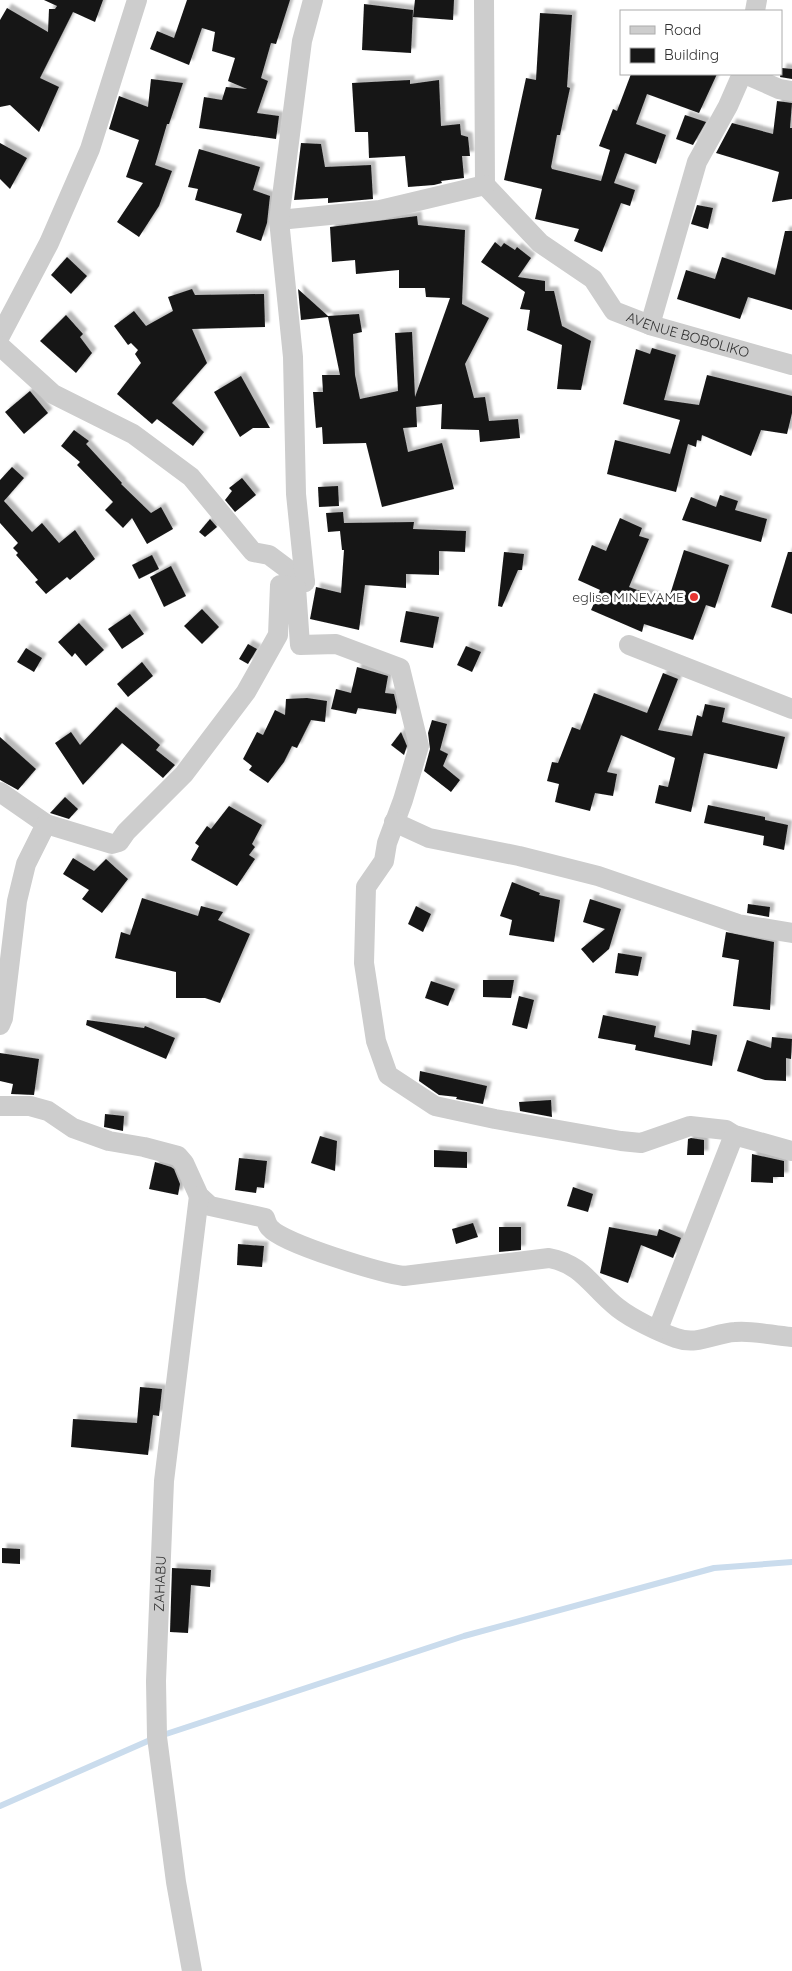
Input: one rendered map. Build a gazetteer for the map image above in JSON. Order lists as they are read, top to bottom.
{
  "streets": {
    "street": ["AVENUE BOBOLIKO", "ZAHABU"]
  },
  "places": ["eglise MINEVAME"],
  "legend": ["Road", "Building"]
}
